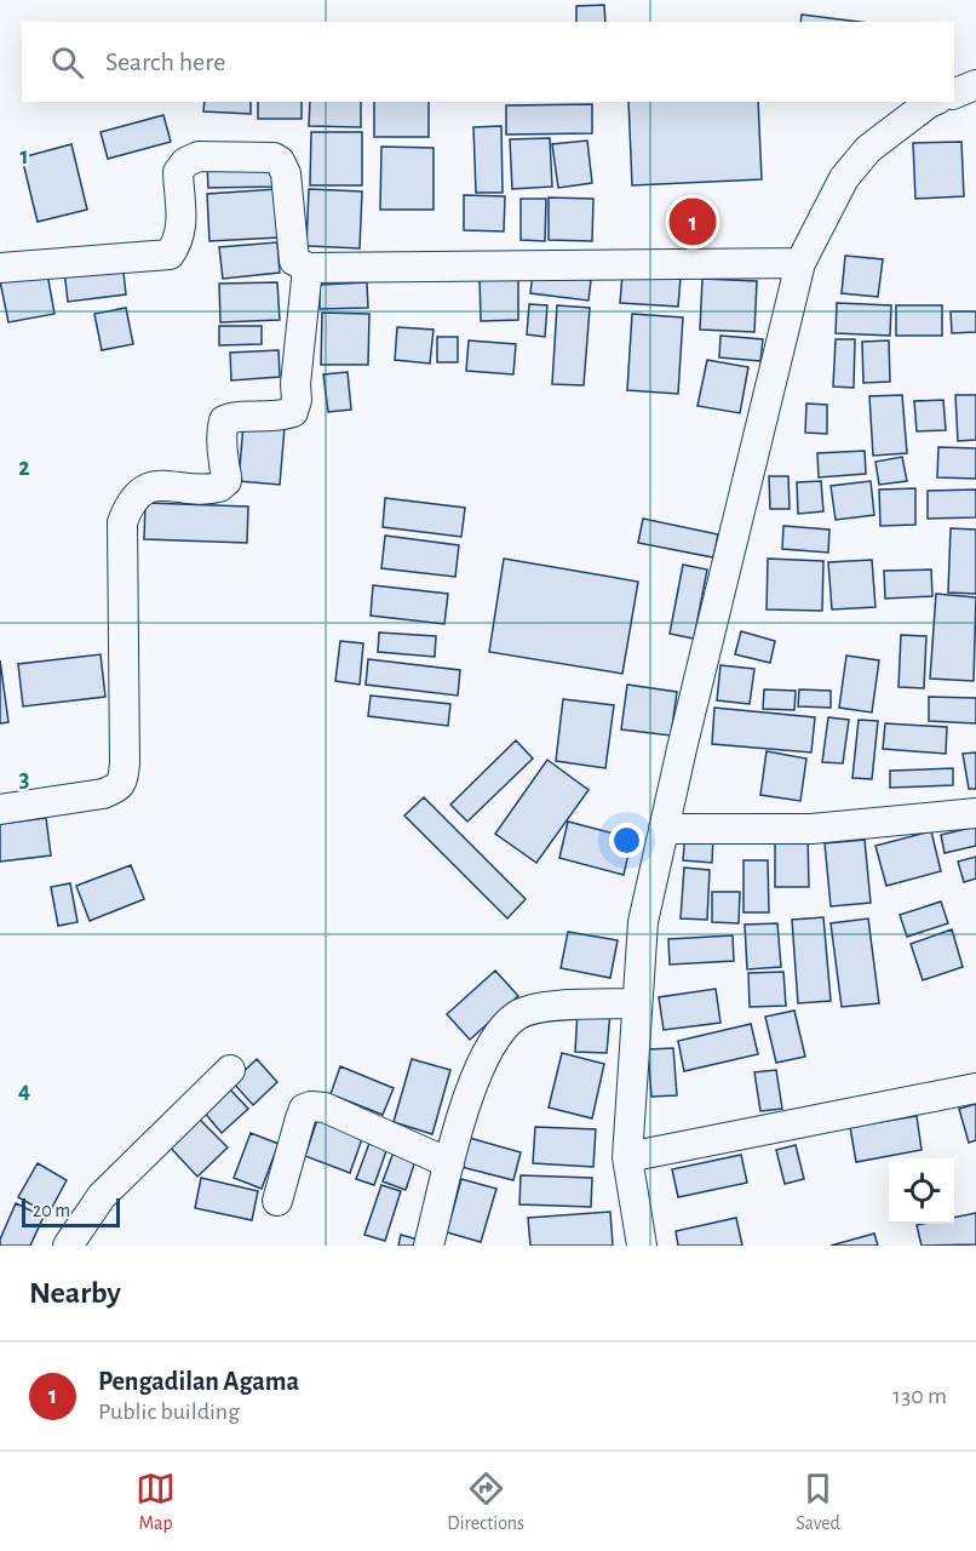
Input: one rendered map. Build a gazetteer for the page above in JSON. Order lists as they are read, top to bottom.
{
  "scale_bar": "20 m",
  "page": {
    "search": "Search here",
    "pins": "1",
    "scale": "20 m",
    "heading": "Nearby",
    "list": [
      {
        "mark": "1",
        "name": "Pengadilan Agama",
        "note": "Public building",
        "value": "130 m"
      }
    ],
    "nav": ["Map", "Directions", "Saved"]
  },
  "grid": {
    "rows": [
      "1",
      "2",
      "3",
      "4"
    ]
  }
}
